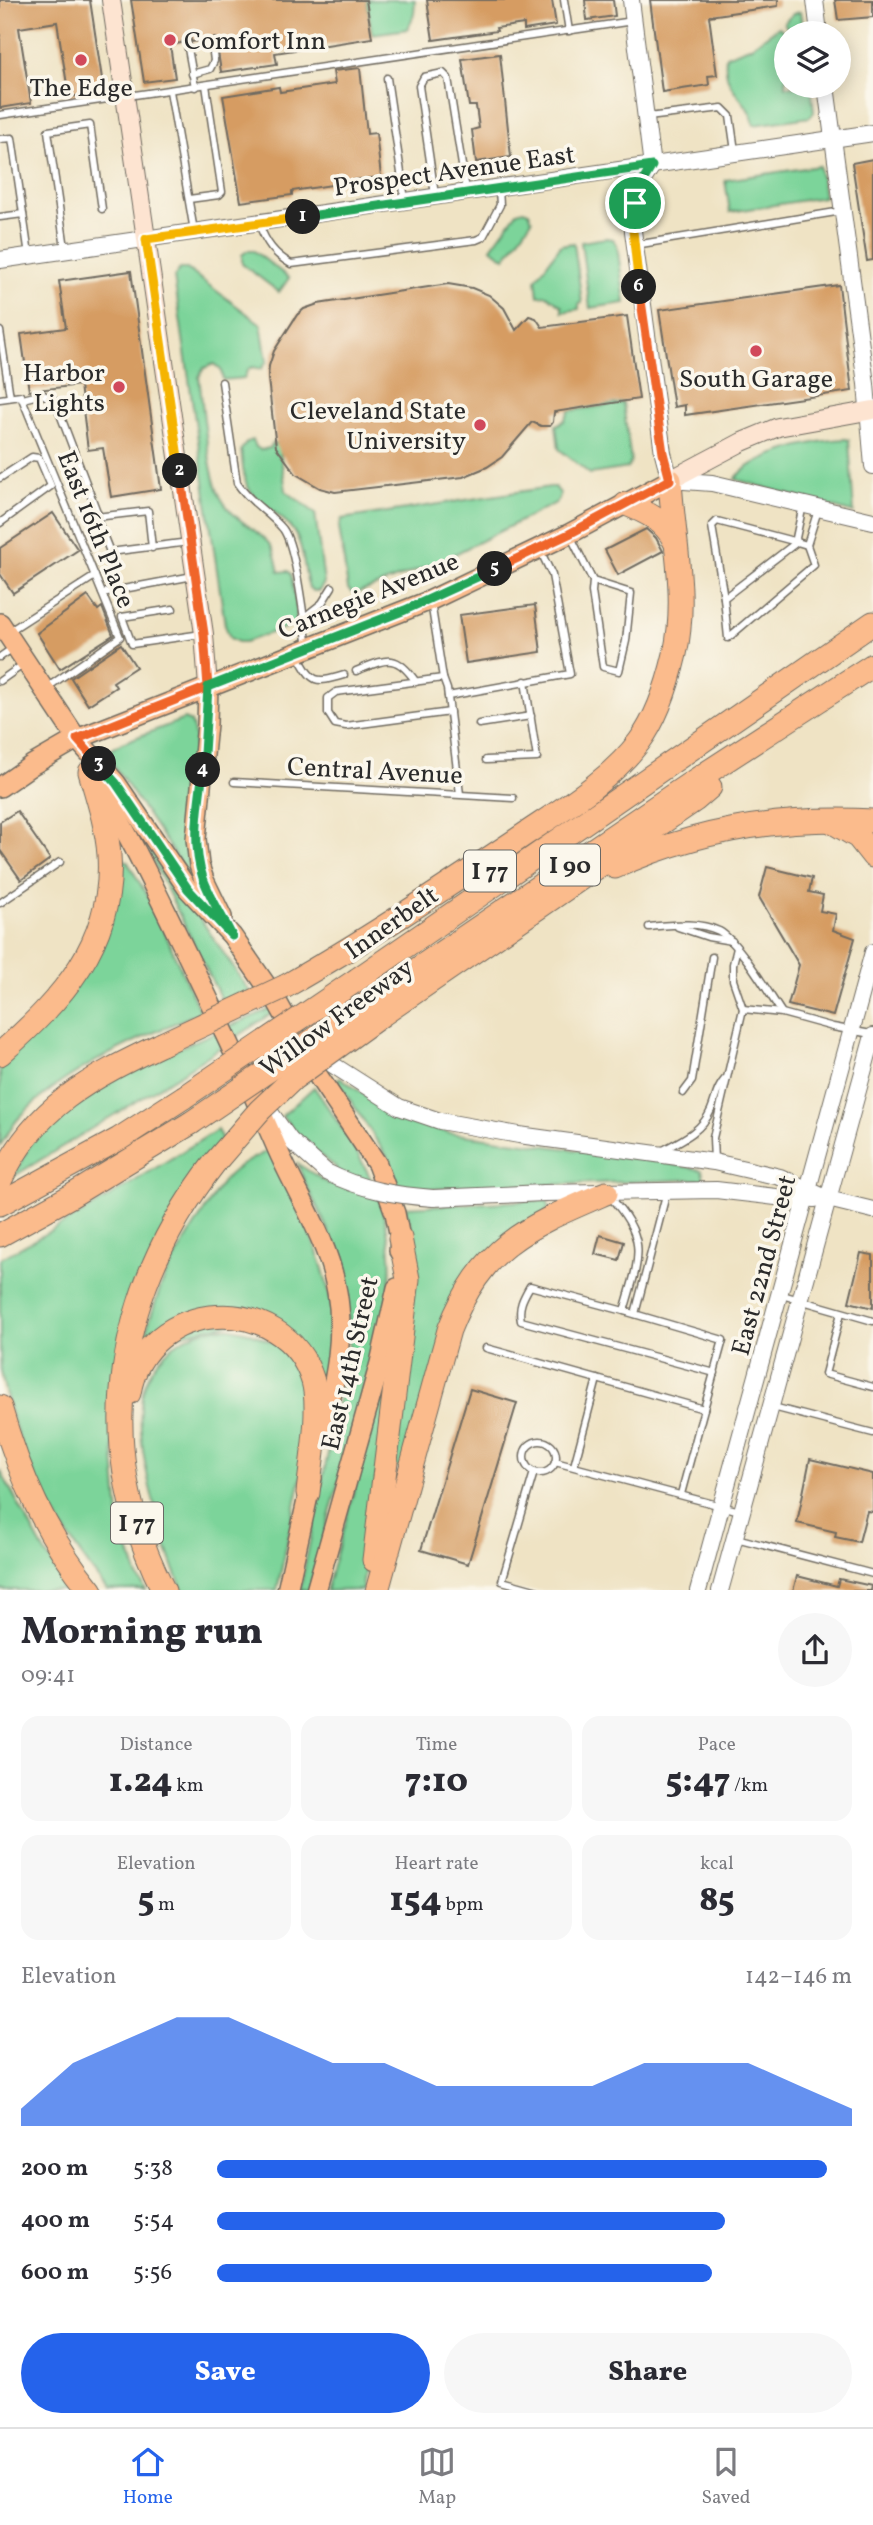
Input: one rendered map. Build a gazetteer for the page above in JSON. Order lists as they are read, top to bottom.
{
  "streets": {
    "highway": [
      "I 90",
      "I 77",
      "Innerbelt",
      "Willow Freeway"
    ],
    "main road": ["Carnegie Avenue", "East 14th Street"],
    "street": ["Prospect Avenue East", "East 22nd Street"],
    "lane": ["East 16th Place", "Central Avenue"]
  },
  "crossings": [
    ["East 16th Place", "East 14th Street"],
    ["Carnegie Avenue", "East 14th Street"],
    ["Innerbelt", "Willow Freeway"],
    ["Willow Freeway", "East 14th Street"]
  ],
  "places": [
    "Comfort Inn",
    "The Edge",
    "South Garage",
    "Harbor Lights",
    "Cleveland State University"
  ],
  "page": {
    "pins": [
      "1",
      "6",
      "2",
      "5",
      "3",
      "4"
    ],
    "heading": ["Morning run", "09:41"],
    "stats": [
      ["Distance", "1.24 km"],
      ["Time", "7:10"],
      ["Pace", "5:47 /km"],
      ["Elevation", "5 m"],
      ["Heart rate", "154 bpm"],
      ["kcal", "85"]
    ],
    "chart": ["Elevation", "142–146 m"],
    "list": [
      {
        "name": "200 m",
        "note": "5:38"
      },
      {
        "name": "400 m",
        "note": "5:54"
      },
      {
        "name": "600 m",
        "note": "5:56"
      }
    ],
    "buttons": ["Save", "Share"],
    "tabs": ["Home", "Map", "Saved"]
  }
}
